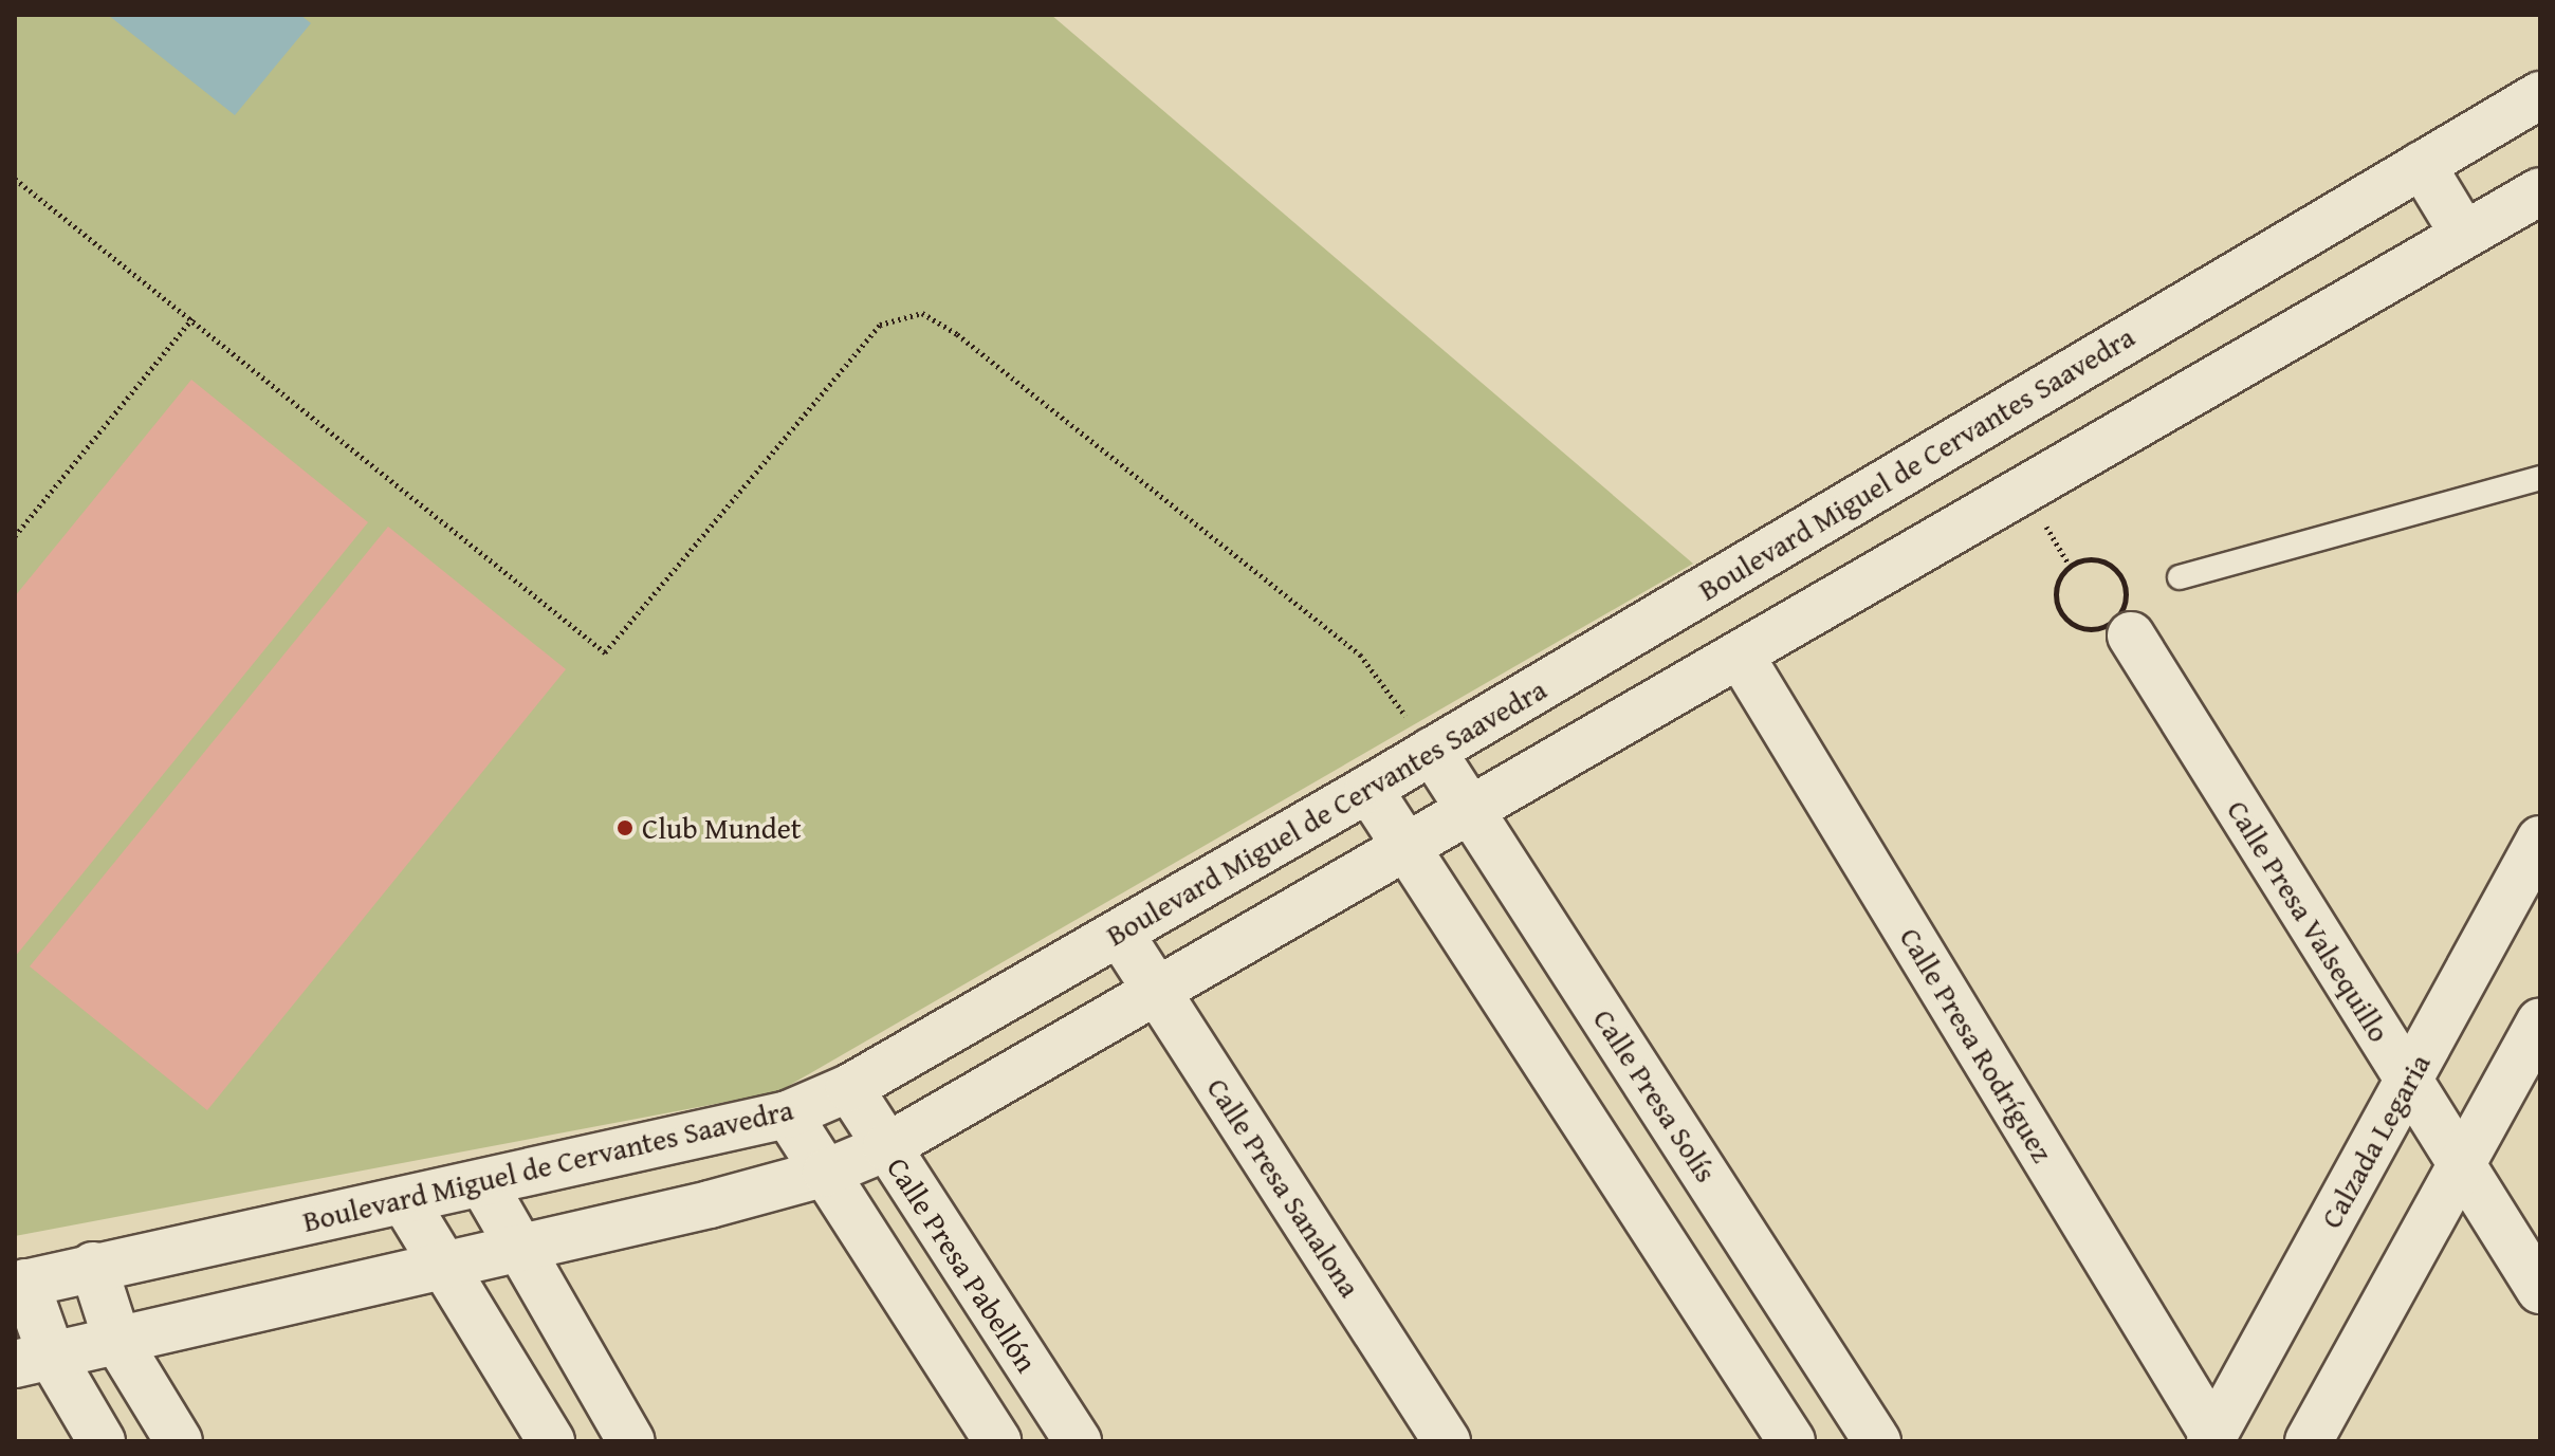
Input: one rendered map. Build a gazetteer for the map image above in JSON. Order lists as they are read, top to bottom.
{
  "streets": {
    "main road": [
      "Boulevard Miguel de Cervantes Saavedra",
      "Calle Presa Valsequillo",
      "Calle Presa Rodríguez",
      "Calle Presa Solís",
      "Calzada Legaria",
      "Calle Presa Sanalona",
      "Calle Presa Pabellón"
    ]
  },
  "crossings": [
    ["Boulevard Miguel de Cervantes Saavedra", "Calle Presa Solís"],
    ["Boulevard Miguel de Cervantes Saavedra", "Calle Presa Sanalona"],
    ["Boulevard Miguel de Cervantes Saavedra", "Calle Presa Pabellón"],
    ["Calle Presa Valsequillo", "Calzada Legaria"],
    ["Calle Presa Rodríguez", "Calzada Legaria"]
  ],
  "places": ["Club Mundet"]
}
